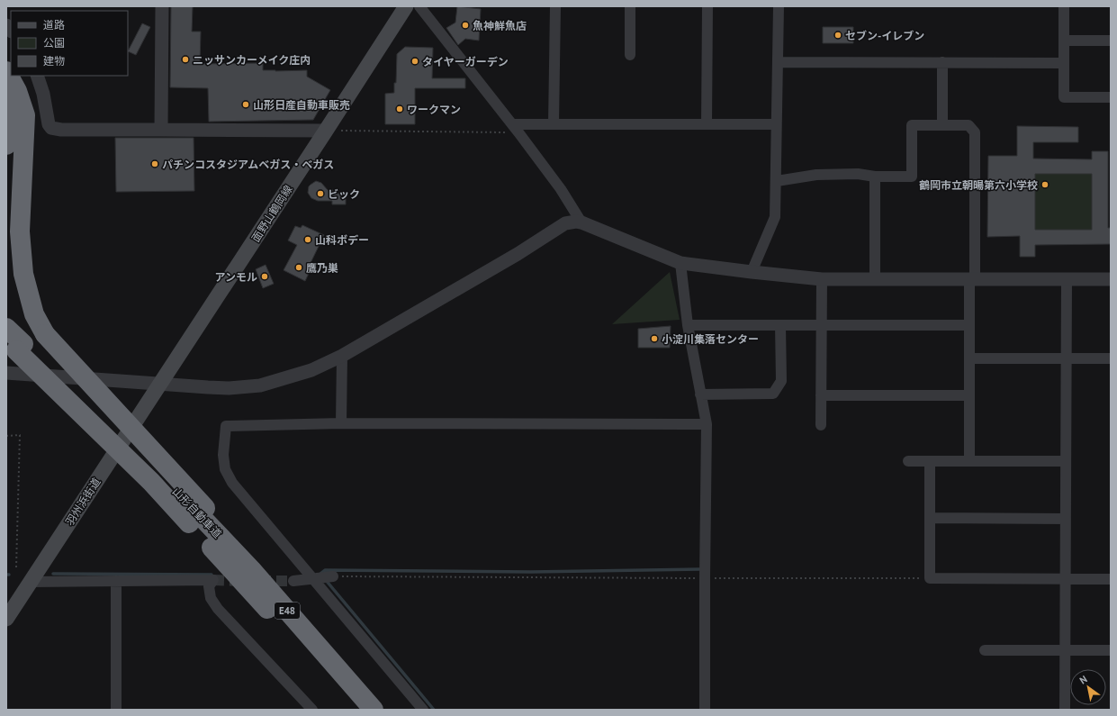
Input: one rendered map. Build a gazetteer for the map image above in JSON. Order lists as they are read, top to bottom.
{
  "streets": {
    "highway": ["山形自動車道", "E48"],
    "main road": ["面野山鶴岡線", "羽州浜街道"]
  },
  "crossings": [
    ["面野山鶴岡線", "羽州浜街道"],
    ["山形自動車道", "E48"]
  ],
  "places": [
    "魚神鮮魚店",
    "セブン-イレブン",
    "ニッサンカーメイク庄内",
    "タイヤーガーデン",
    "山形日産自動車販売",
    "ワークマン",
    "パチンコスタジアムベガス・ベガス",
    "鶴岡市立朝暘第六小学校",
    "ビック",
    "山科ボデー",
    "鷹乃巣",
    "アンモル",
    "小淀川集落センター"
  ],
  "legend": ["道路", "公園", "建物"],
  "north": "top left"
}
